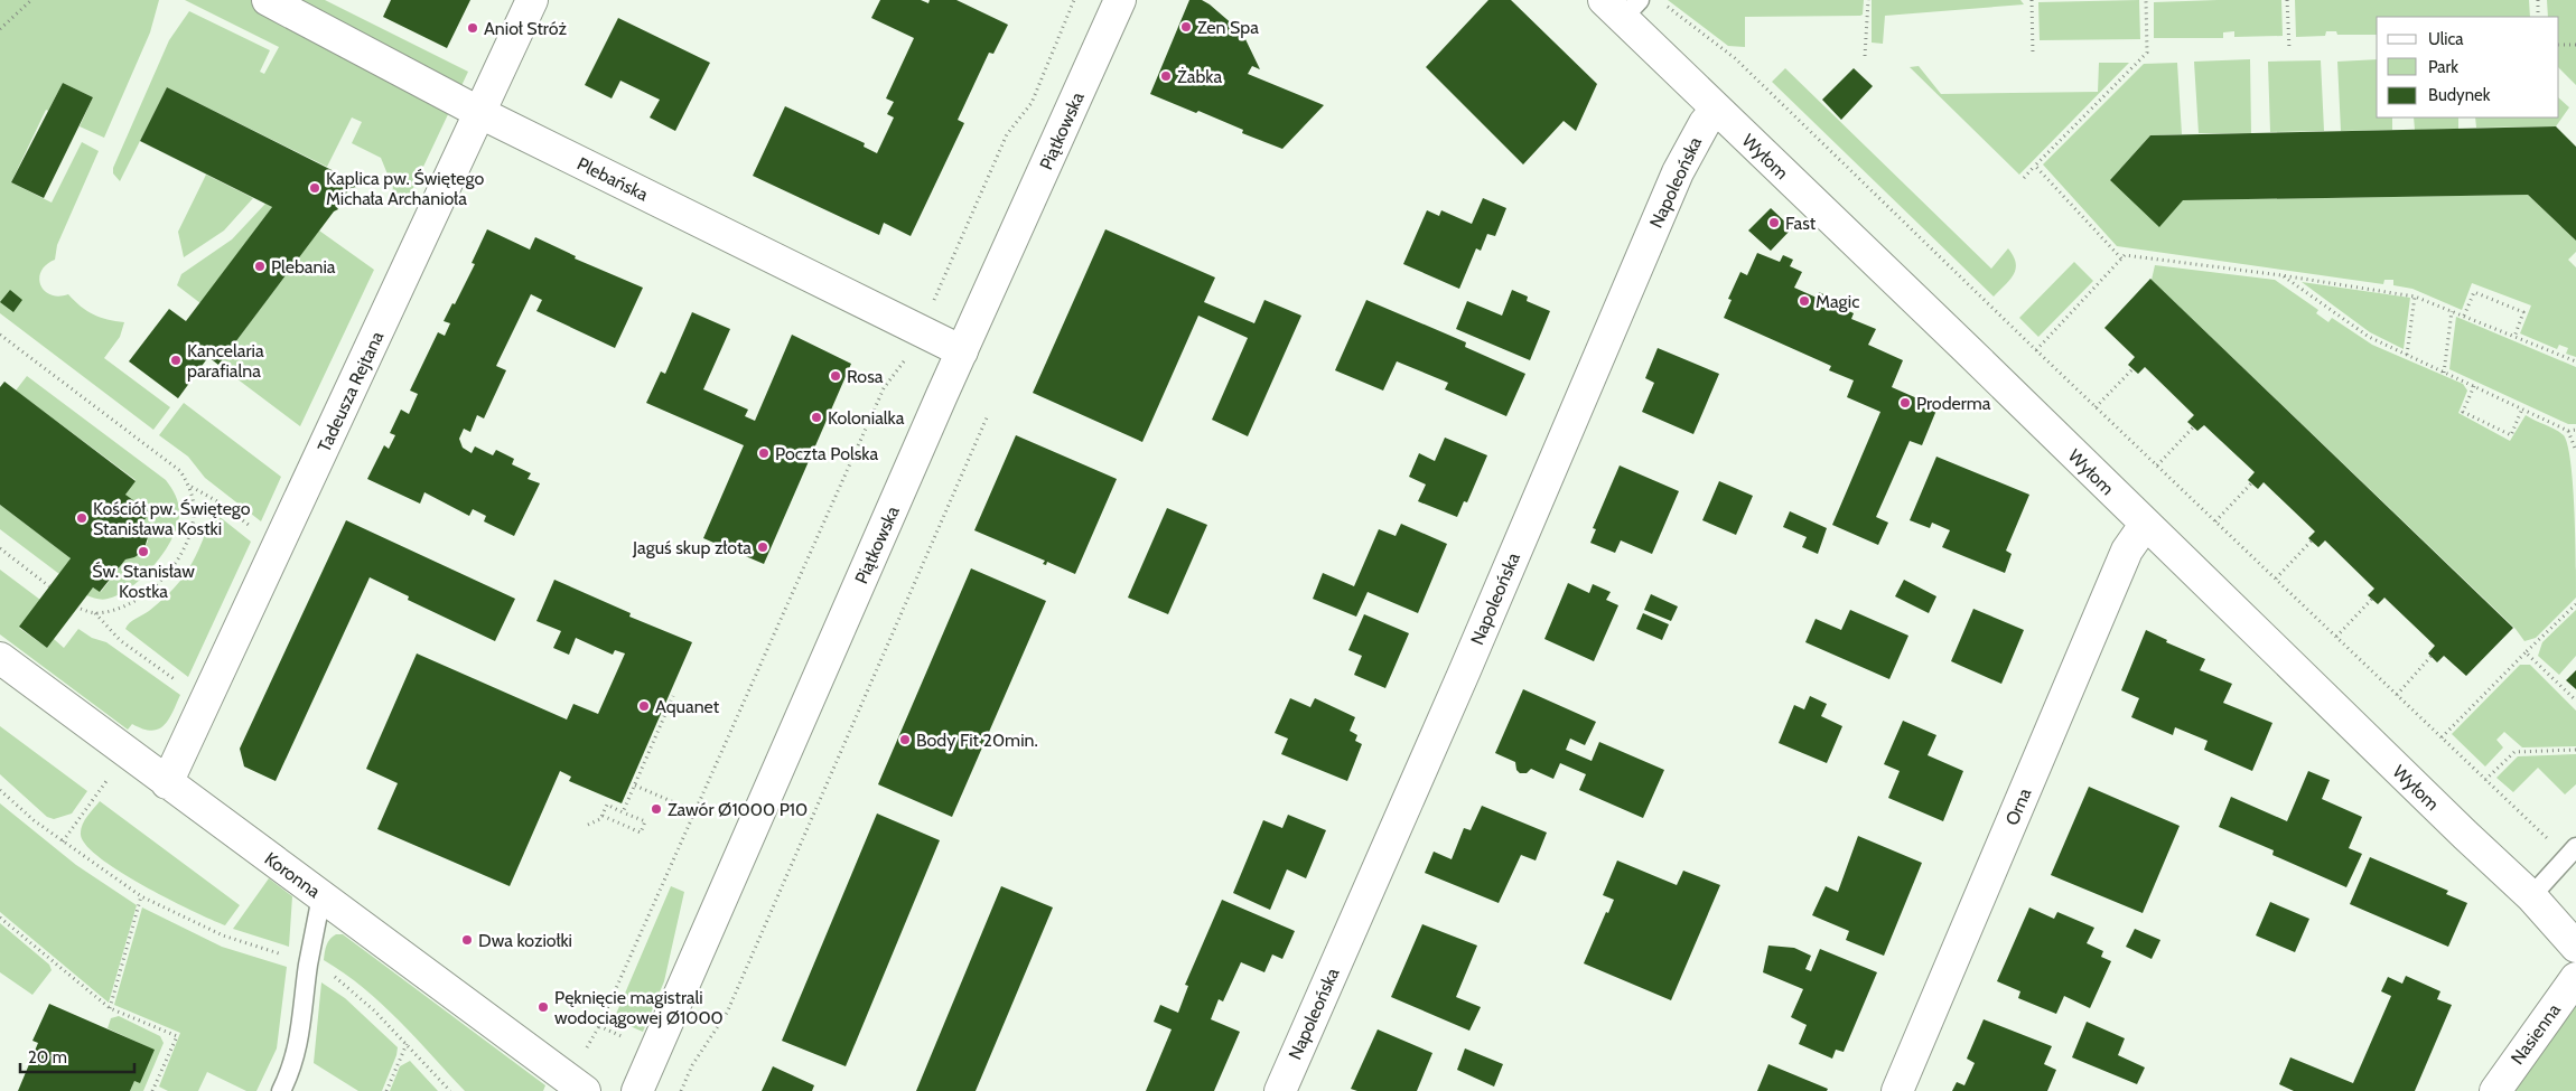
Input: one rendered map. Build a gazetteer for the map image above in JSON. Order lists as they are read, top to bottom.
{
  "streets": {
    "street": [
      "Piątkowska",
      "Wyłom",
      "Plebańska",
      "Napoleońska",
      "Tadeusza Rejtana",
      "Orna",
      "Koronna",
      "Nasienna"
    ]
  },
  "crossings": [
    ["Piątkowska", "Plebańska"],
    ["Wyłom", "Napoleońska"],
    ["Wyłom", "Orna"],
    ["Plebańska", "Tadeusza Rejtana"],
    ["Tadeusza Rejtana", "Koronna"]
  ],
  "places": [
    "Zen Spa",
    "Anioł Stróż",
    "Żabka",
    "Kaplica pw. Świętego Michała Archanioła",
    "Fast",
    "Plebania",
    "Magic",
    "Kancelaria parafialna",
    "Rosa",
    "Proderma",
    "Kolonialka",
    "Poczta Polska",
    "Kościół pw. Świętego Stanisława Kostki",
    "Jaguś skup złota",
    "Św. Stanisław Kostka",
    "Aquanet",
    "Body Fit 20min.",
    "Zawór Ø1000 P10",
    "Dwa koziołki",
    "Pęknięcie magistrali wodociągowej Ø1000"
  ],
  "legend": ["Ulica", "Park", "Budynek"],
  "scale_bar": "20 m"
}
